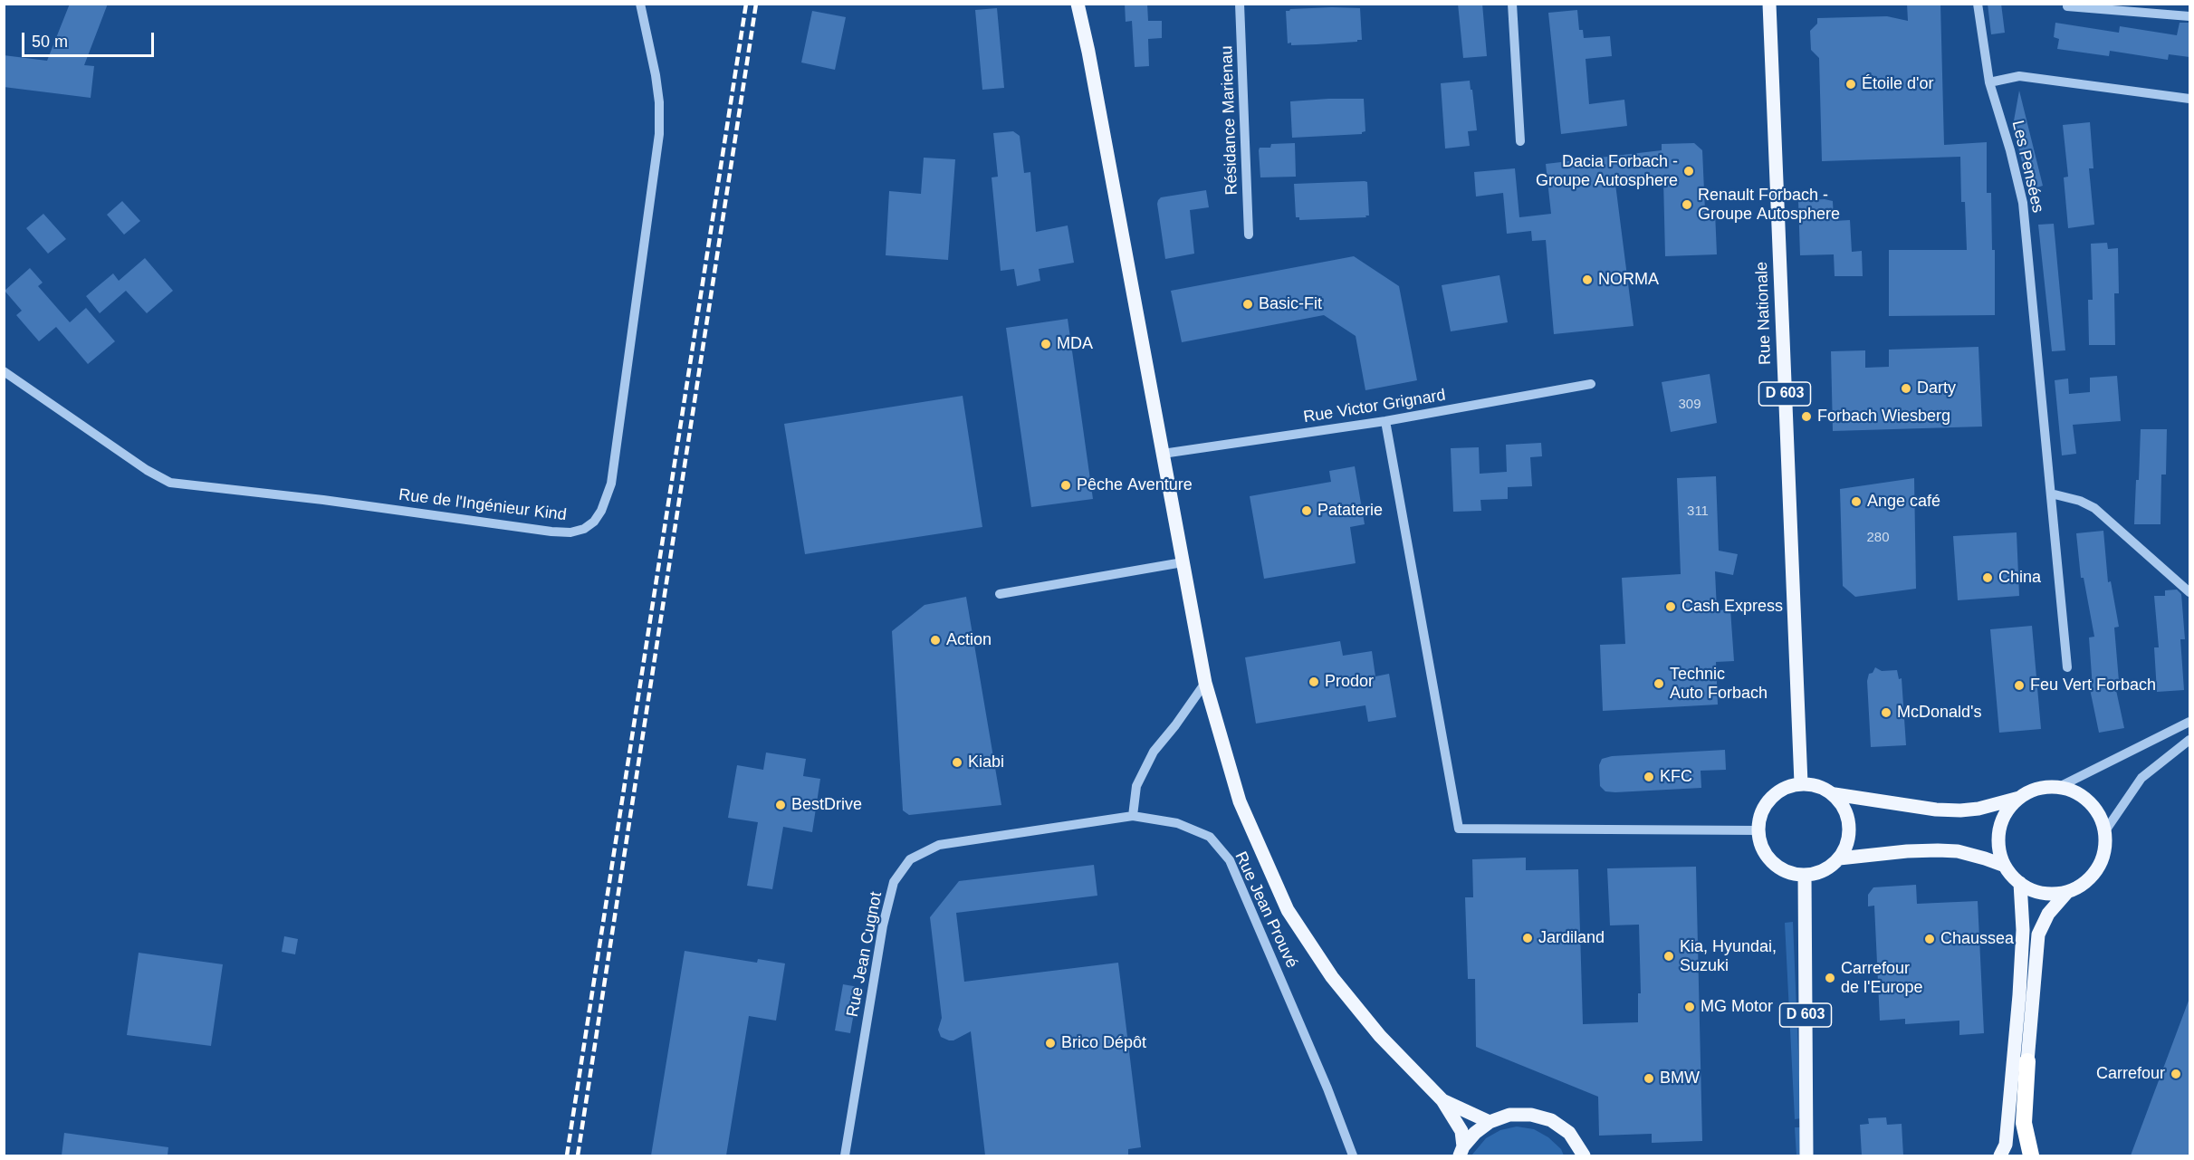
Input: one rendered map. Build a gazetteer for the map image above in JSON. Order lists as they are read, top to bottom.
{
  "streets": {
    "main road": ["Rue Nationale", "D 603"],
    "street": [
      "Résidance Marienau",
      "Les Pensées",
      "Rue Victor Grignard",
      "Rue de l'Ingénieur Kind",
      "Rue Jean Prouvé",
      "Rue Jean Cugnot"
    ]
  },
  "crossings": [
    ["Rue Nationale", "D 603"],
    ["Rue Jean Prouvé", "Rue Jean Cugnot"]
  ],
  "places": [
    "Étoile d'or",
    "Dacia Forbach - Groupe Autosphere",
    "Renault Forbach - Groupe Autosphere",
    "NORMA",
    "Basic-Fit",
    "MDA",
    "Darty",
    "Forbach Wiesberg",
    "Pêche Aventure",
    "Ange café",
    "Pataterie",
    "China",
    "Cash Express",
    "Action",
    "Prodor",
    "Technic Auto Forbach",
    "Feu Vert Forbach",
    "McDonald's",
    "Kiabi",
    "KFC",
    "BestDrive",
    "Jardiland",
    "Chaussea",
    "Kia, Hyundai, Suzuki",
    "Carrefour de l'Europe",
    "MG Motor",
    "Brico Dépôt",
    "Carrefour",
    "BMW"
  ],
  "house_numbers": ["309", "311", "280"],
  "scale_bar": "50 m"
}
